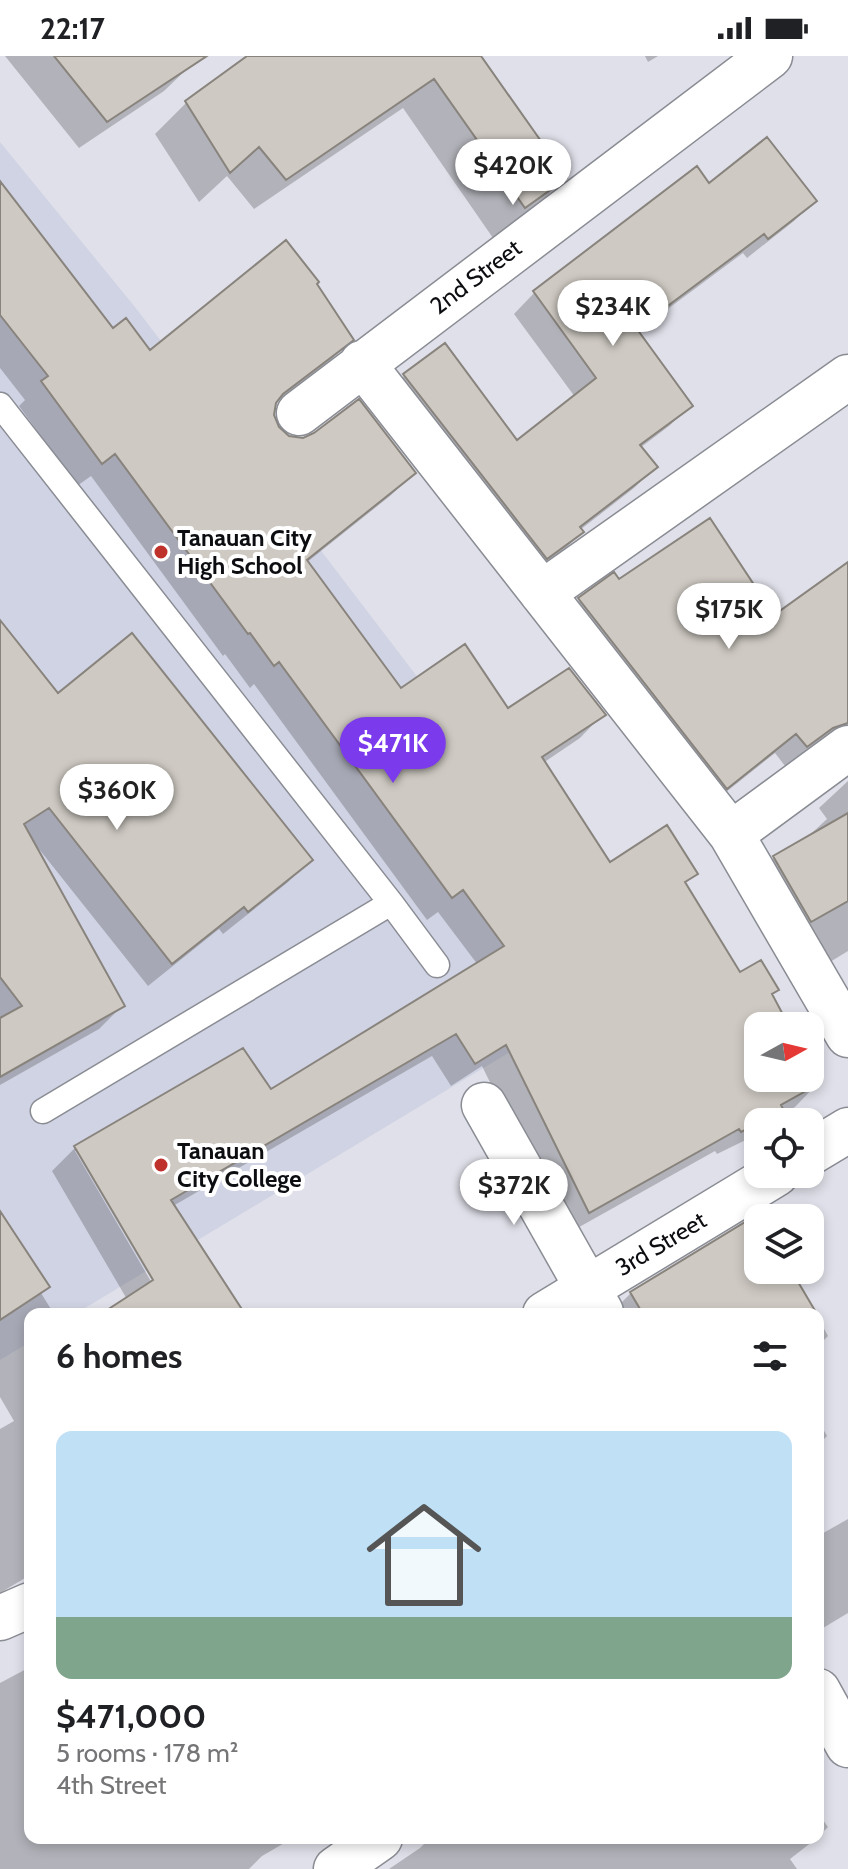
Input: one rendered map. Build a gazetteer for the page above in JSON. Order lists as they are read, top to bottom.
{
  "streets": {
    "street": ["2nd Street", "3rd Street"]
  },
  "places": ["Tanauan City High School", "Tanauan City College"],
  "north": "right",
  "page": {
    "status": "22:17",
    "price": [
      "$420K",
      "$234K",
      "$175K",
      "$471K",
      "$360K",
      "$372K"
    ],
    "heading": "6 homes",
    "list": [
      {
        "name": "$471,000",
        "note": "5 rooms · 178 m² · 4th Street"
      }
    ]
  }
}
